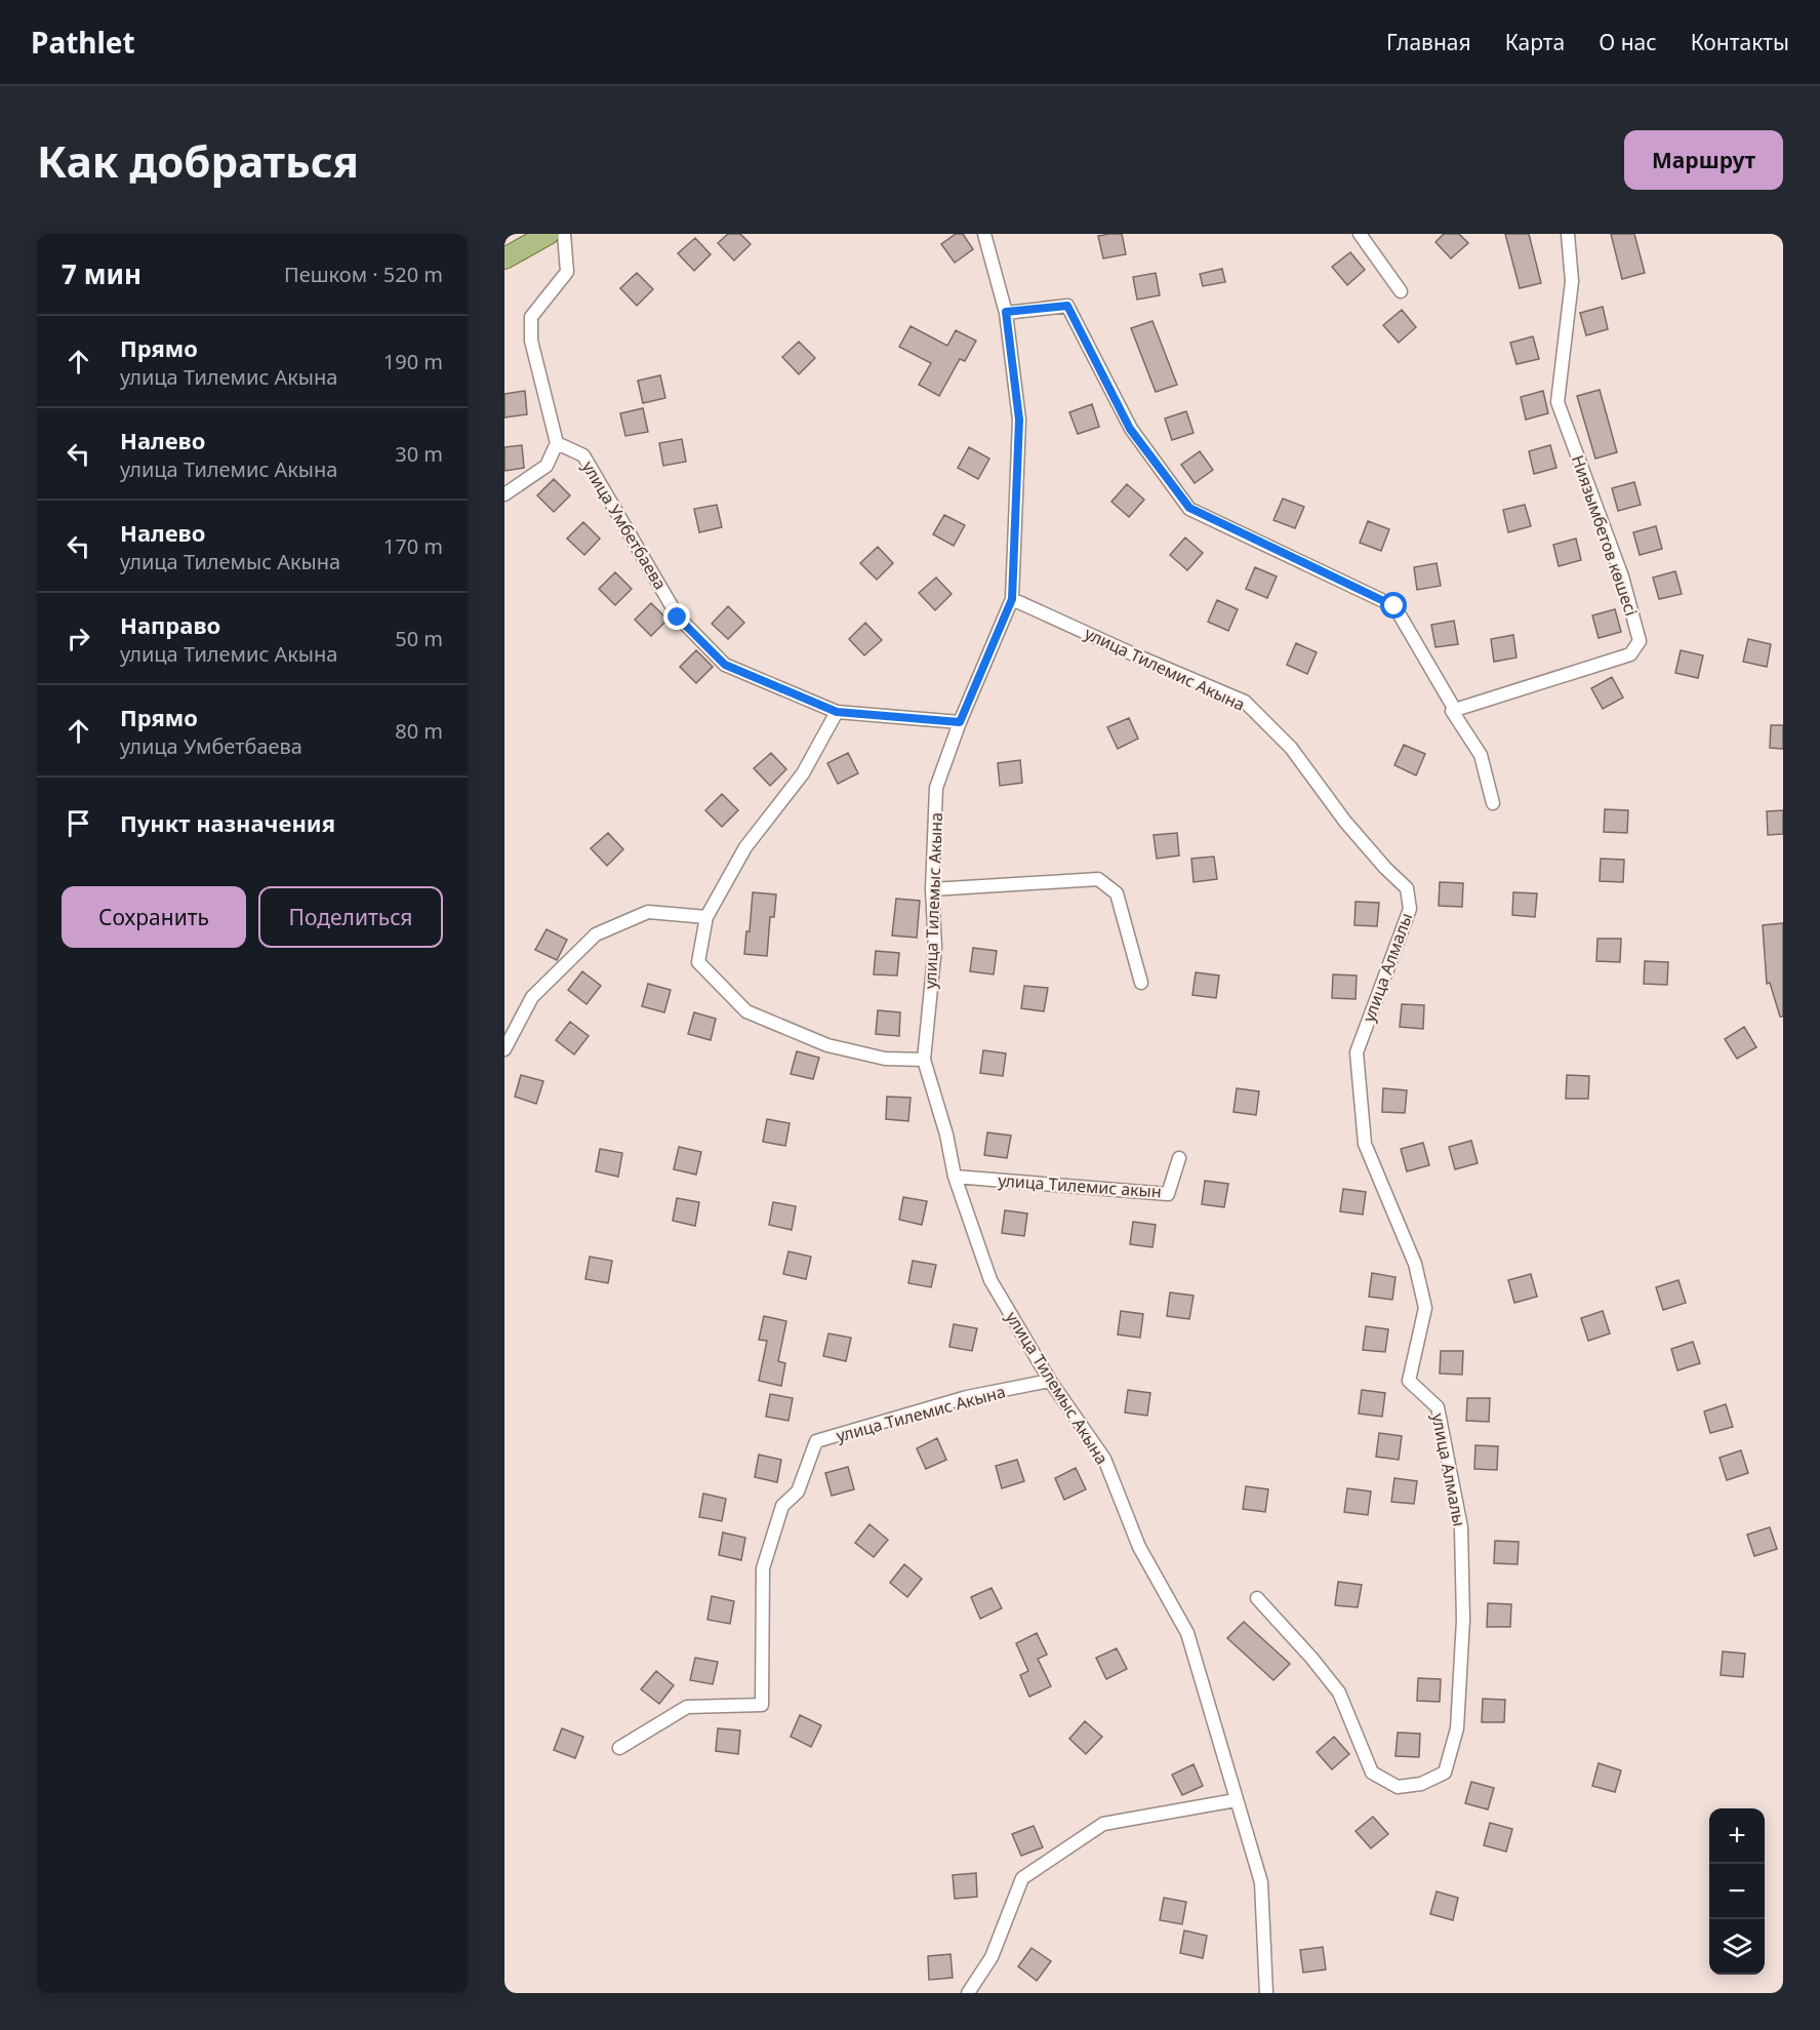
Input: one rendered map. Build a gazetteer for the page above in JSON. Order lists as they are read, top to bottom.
{
  "streets": {
    "street": [
      "улица Умбетбаева",
      "Ниязымбетов көшесі",
      "улица Тилемис Акына",
      "улица Тилемыс Акына",
      "улица Алмалы",
      "улица Тилемис акын"
    ]
  },
  "crossings": [
    ["улица Тилемис Акына", "улица Тилемыс Акына"],
    ["улица Тилемис Акына", "улица Алмалы"],
    ["улица Тилемыс Акына", "улица Тилемис акын"]
  ],
  "page": {
    "header": "Pathlet",
    "nav": [
      "Главная",
      "Карта",
      "О нас",
      "Контакты"
    ],
    "buttons": [
      "Маршрут",
      ["Сохранить", "Поделиться"]
    ],
    "title": "Как добраться",
    "heading": ["7 мин", "Пешком · 520 m"],
    "list": [
      ["Прямо", "улица Тилемис Акына", "190 m"],
      ["Налево", "улица Тилемис Акына", "30 m"],
      ["Налево", "улица Тилемыс Акына", "170 m"],
      ["Направо", "улица Тилемис Акына", "50 m"],
      ["Прямо", "улица Умбетбаева", "80 m"],
      "Пункт назначения"
    ],
    "map_buttons": ["+", "−"]
  }
}
